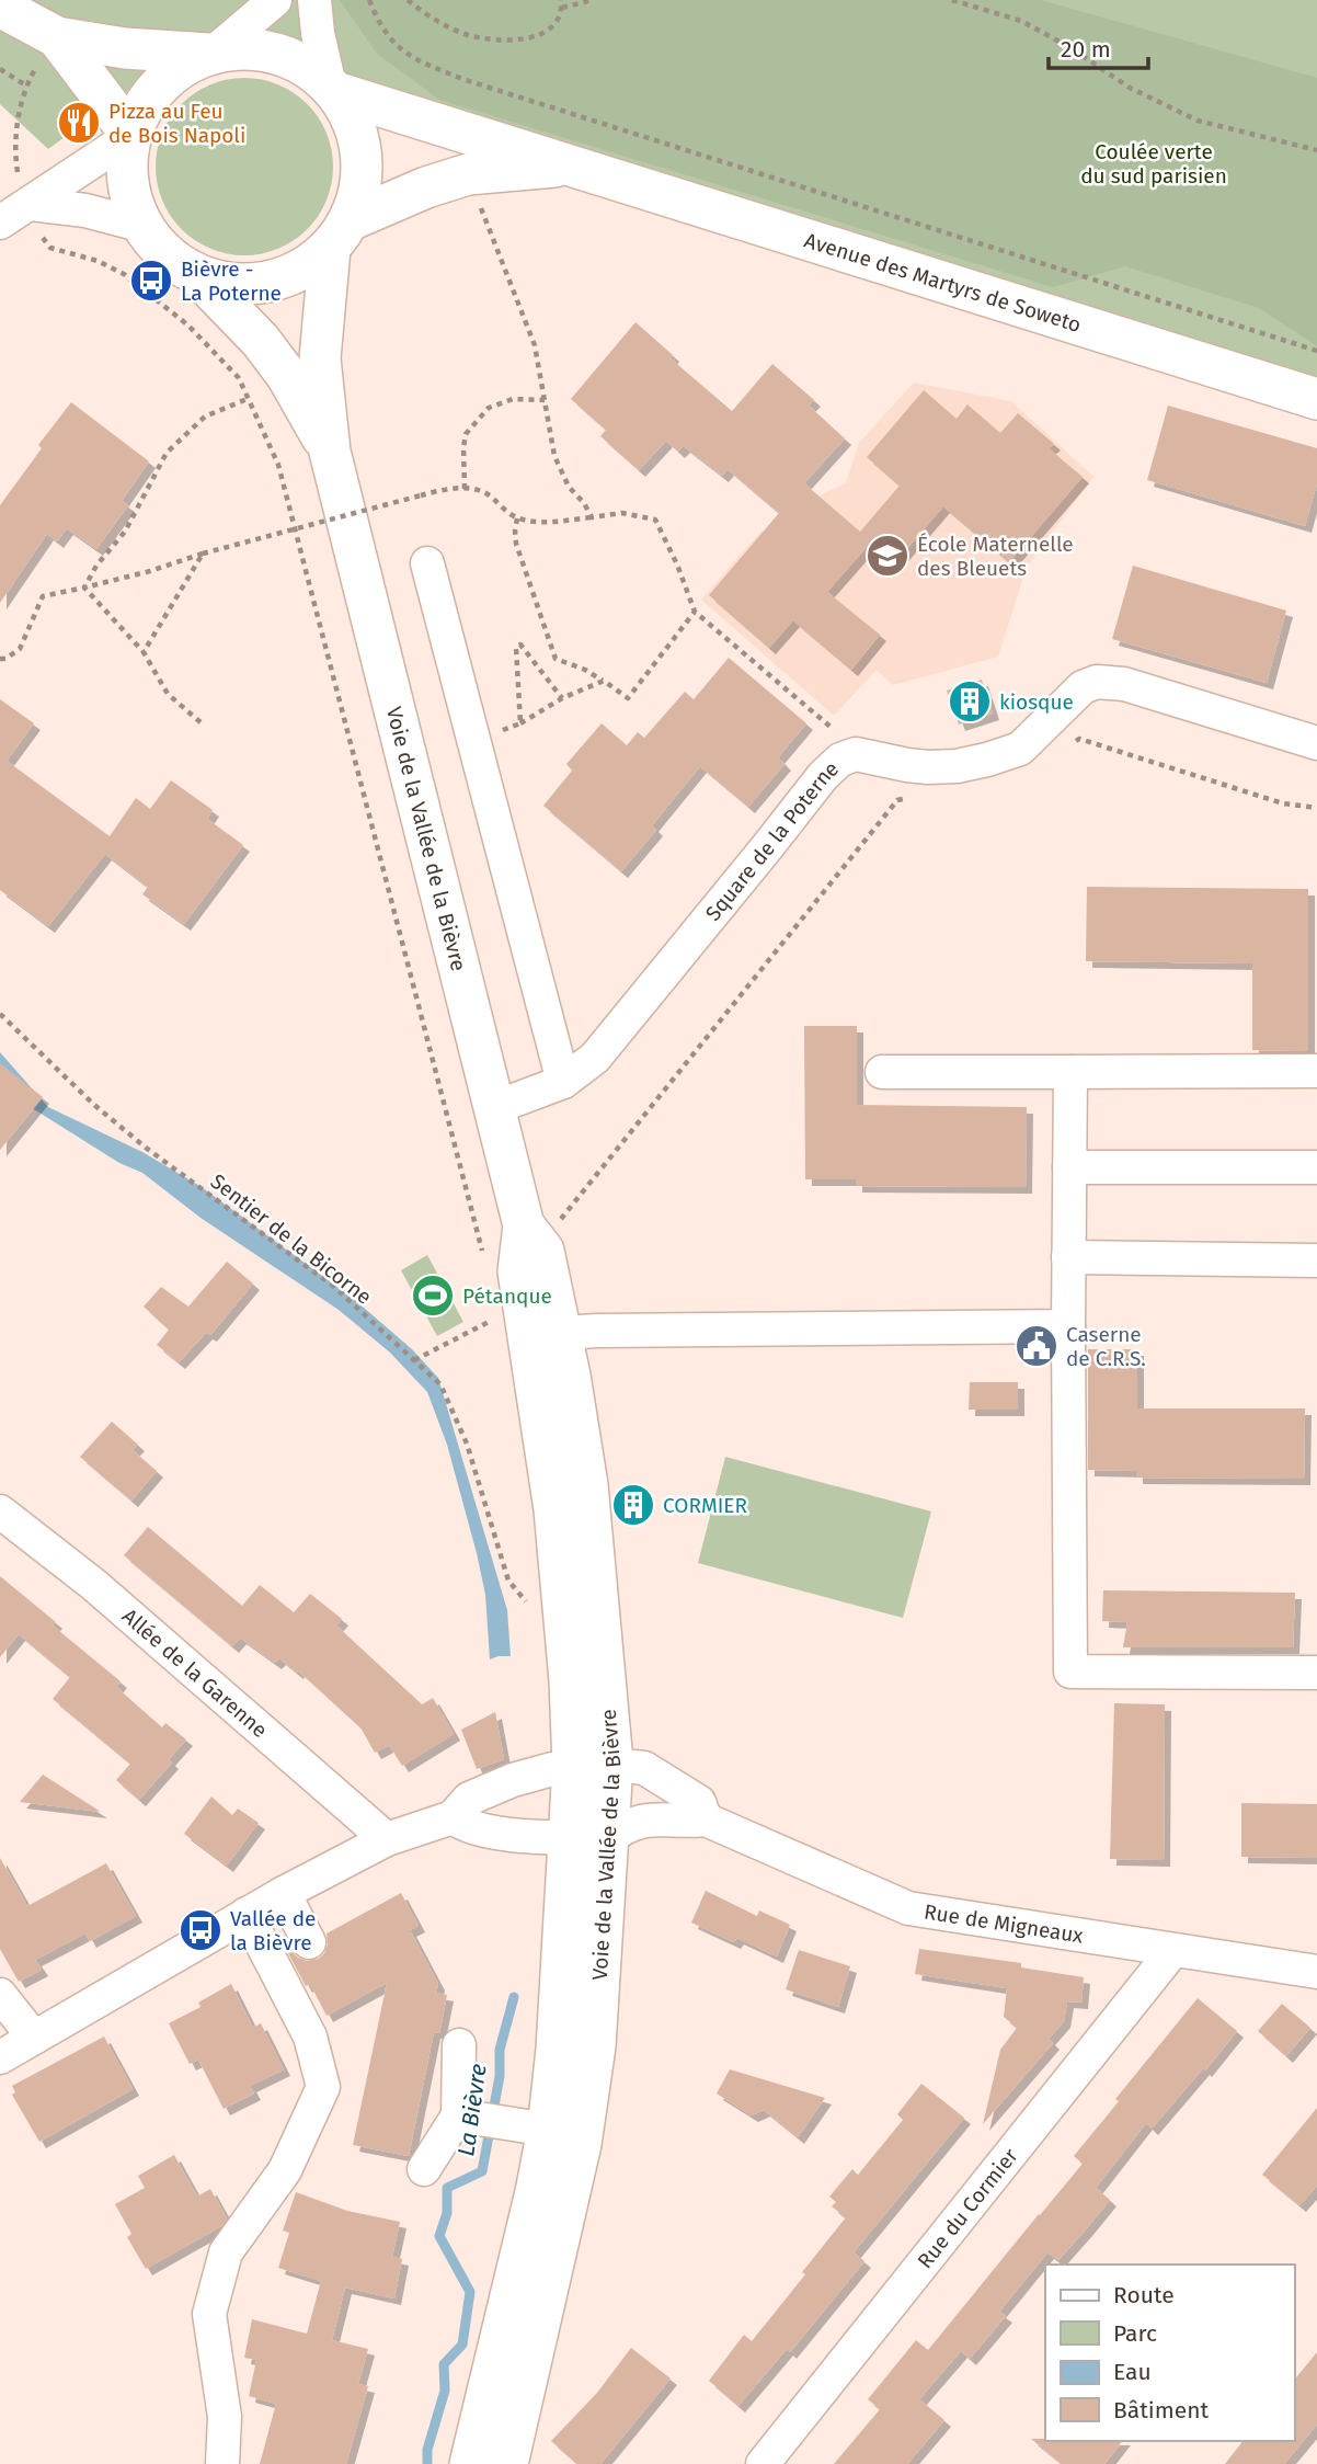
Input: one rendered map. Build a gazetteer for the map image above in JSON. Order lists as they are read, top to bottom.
{
  "streets": {
    "main road": ["Avenue des Martyrs de Soweto", "Voie de la Vallée de la Bièvre"],
    "street": [
      "Square de la Poterne",
      "Allée de la Garenne",
      "Rue de Migneaux",
      "Rue du Cormier"
    ],
    "path": ["Sentier de la Bicorne"]
  },
  "crossings": [
    ["Avenue des Martyrs de Soweto", "Voie de la Vallée de la Bièvre"],
    ["Voie de la Vallée de la Bièvre", "Square de la Poterne"],
    ["Voie de la Vallée de la Bièvre", "Rue de Migneaux"],
    ["Rue de Migneaux", "Rue du Cormier"]
  ],
  "water": ["La Bièvre"],
  "parks": ["Coulée verte du sud parisien"],
  "places": {
    "restaurant": ["Pizza au Feu de Bois Napoli"],
    "bus stop": ["Bièvre - La Poterne", "Vallée de la Bièvre"],
    "school or university": ["École Maternelle des Bleuets"],
    "building": ["kiosque", "CORMIER"],
    "sports": ["Pétanque"],
    "public building": ["Caserne de C.R.S."]
  },
  "legend": [
    "Route",
    "Parc",
    "Eau",
    "Bâtiment"
  ],
  "scale_bar": "20 m"
}
